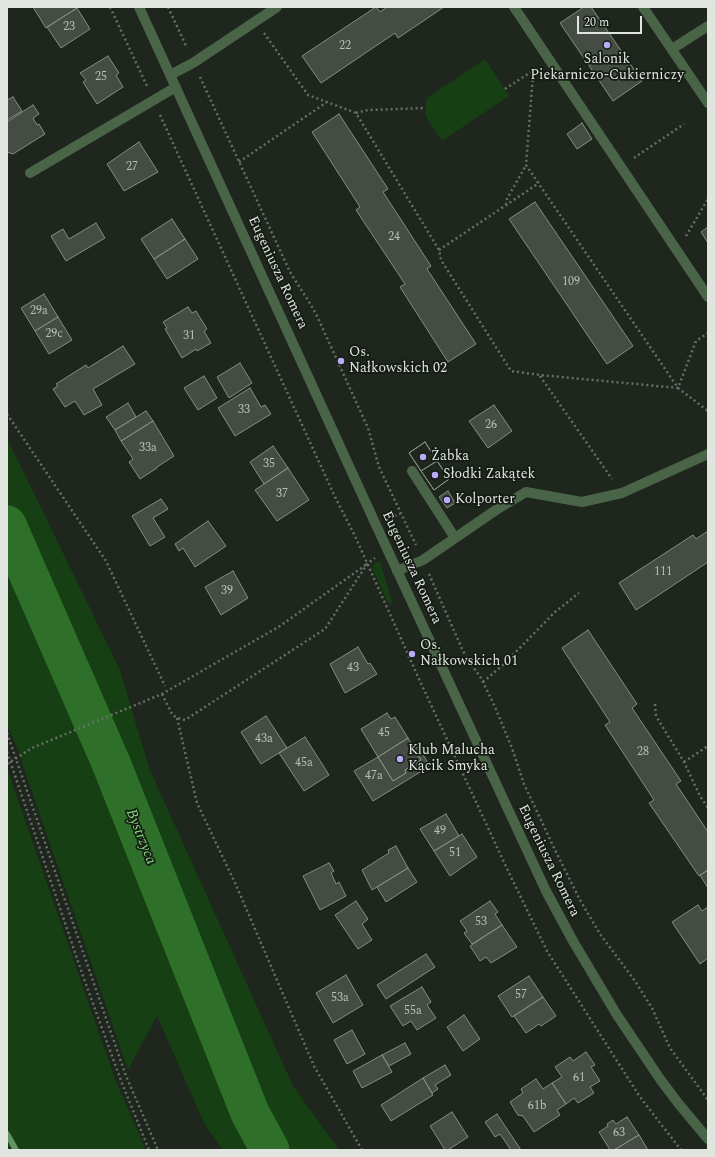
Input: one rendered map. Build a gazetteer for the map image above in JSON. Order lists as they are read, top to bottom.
{
  "streets": {
    "street": ["Eugeniusza Romera"]
  },
  "water": ["Bystrzyca"],
  "places": [
    "Salonik Piekarniczo-Cukierniczy",
    "Os. Nałkowskich 02",
    "Żabka",
    "Słodki Zakątek",
    "Kolporter",
    "Os. Nałkowskich 01",
    "Klub Malucha Kącik Smyka"
  ],
  "house_numbers": [
    "23",
    "22",
    "25",
    "27",
    "24",
    "109",
    "29a",
    "29c",
    "31",
    "33",
    "26",
    "33a",
    "35",
    "37",
    "111",
    "39",
    "43",
    "45",
    "43a",
    "28",
    "45a",
    "47a",
    "49",
    "51",
    "53",
    "57",
    "53a",
    "55a",
    "61",
    "61b",
    "63"
  ],
  "scale_bar": "20 m"
}
